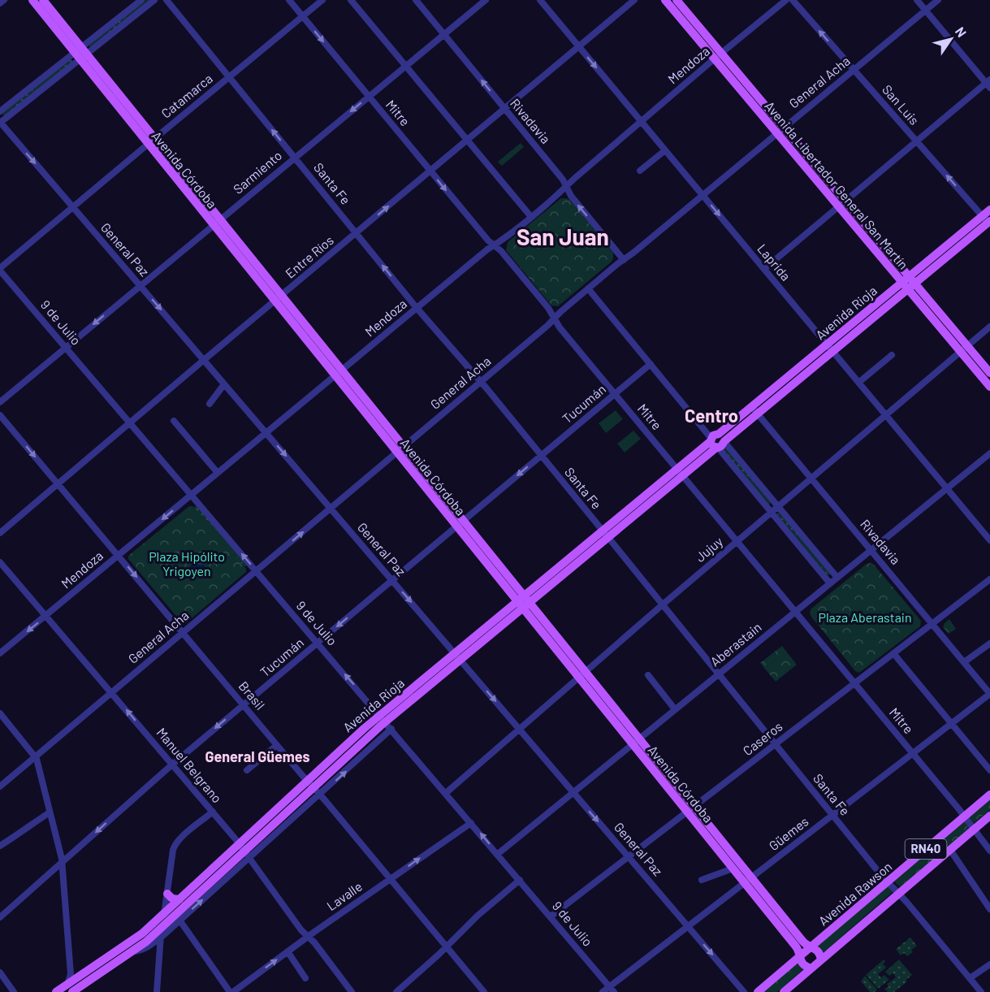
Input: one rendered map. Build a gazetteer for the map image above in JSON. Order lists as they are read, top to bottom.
{
  "streets": {
    "main road": [
      "Avenida Córdoba",
      "Avenida Libertador General San Martín",
      "Avenida Rioja",
      "RN40",
      "Avenida Rawson"
    ],
    "street": [
      "Mendoza",
      "General Acha",
      "Catamarca",
      "San Luis",
      "Mitre",
      "Rivadavia",
      "Sarmiento",
      "Santa Fe",
      "General Paz",
      "Entre Ríos",
      "Laprida",
      "9 de Julio",
      "Tucumán",
      "Jujuy",
      "Aberastain",
      "Brasil",
      "Caseros",
      "Manuel Belgrano",
      "Güemes",
      "Lavalle"
    ]
  },
  "crossings": [
    ["Mendoza", "Mitre"],
    ["Mendoza", "Rivadavia"],
    ["Mendoza", "Avenida Córdoba"],
    ["Mendoza", "Santa Fe"],
    ["Mendoza", "Avenida Libertador General San Martín"],
    ["Mendoza", "General Paz"],
    ["Mendoza", "Laprida"],
    ["Mendoza", "9 de Julio"],
    ["Mendoza", "Brasil"],
    ["Mendoza", "Manuel Belgrano"],
    ["General Acha", "San Luis"],
    ["General Acha", "Mitre"],
    ["General Acha", "Rivadavia"],
    ["General Acha", "Avenida Córdoba"],
    ["General Acha", "Santa Fe"],
    ["General Acha", "Avenida Libertador General San Martín"],
    ["General Acha", "General Paz"],
    ["General Acha", "Laprida"],
    ["General Acha", "9 de Julio"],
    ["General Acha", "Brasil"],
    ["General Acha", "Manuel Belgrano"],
    ["Catamarca", "Mitre"],
    ["Catamarca", "Avenida Córdoba"],
    ["Catamarca", "Santa Fe"],
    ["Catamarca", "General Paz"],
    ["Catamarca", "9 de Julio"],
    ["San Luis", "Avenida Rioja"],
    ["Mitre", "Sarmiento"],
    ["Mitre", "Entre Ríos"],
    ["Mitre", "Avenida Rioja"],
    ["Mitre", "Tucumán"],
    ["Mitre", "Jujuy"],
    ["Mitre", "Aberastain"],
    ["Mitre", "Caseros"],
    ["Mitre", "Güemes"],
    ["Mitre", "RN40"],
    ["Mitre", "Avenida Rawson"],
    ["Rivadavia", "Sarmiento"],
    ["Rivadavia", "Entre Ríos"],
    ["Rivadavia", "Avenida Rioja"],
    ["Rivadavia", "Jujuy"],
    ["Rivadavia", "Aberastain"],
    ["Rivadavia", "Caseros"],
    ["Rivadavia", "Güemes"],
    ["Avenida Córdoba", "Sarmiento"],
    ["Avenida Córdoba", "Entre Ríos"],
    ["Avenida Córdoba", "Avenida Rioja"],
    ["Avenida Córdoba", "Tucumán"],
    ["Avenida Córdoba", "Jujuy"],
    ["Avenida Córdoba", "Aberastain"],
    ["Avenida Córdoba", "Caseros"],
    ["Avenida Córdoba", "Güemes"],
    ["Avenida Córdoba", "RN40"],
    ["Avenida Córdoba", "Avenida Rawson"],
    ["Sarmiento", "Santa Fe"],
    ["Sarmiento", "General Paz"],
    ["Sarmiento", "9 de Julio"],
    ["Santa Fe", "Entre Ríos"],
    ["Santa Fe", "Avenida Rioja"],
    ["Santa Fe", "Tucumán"],
    ["Santa Fe", "Jujuy"],
    ["Santa Fe", "Aberastain"],
    ["Santa Fe", "Caseros"],
    ["Santa Fe", "Güemes"],
    ["Santa Fe", "RN40"],
    ["Santa Fe", "Avenida Rawson"],
    ["Avenida Libertador General San Martín", "Avenida Rioja"],
    ["Avenida Libertador General San Martín", "Jujuy"],
    ["General Paz", "Entre Ríos"],
    ["General Paz", "Avenida Rioja"],
    ["General Paz", "Tucumán"],
    ["General Paz", "Jujuy"],
    ["General Paz", "Aberastain"],
    ["General Paz", "Caseros"],
    ["General Paz", "Güemes"],
    ["Entre Ríos", "Laprida"],
    ["Entre Ríos", "9 de Julio"],
    ["Entre Ríos", "Brasil"],
    ["Laprida", "Avenida Rioja"],
    ["Laprida", "Jujuy"],
    ["Laprida", "Aberastain"],
    ["Avenida Rioja", "9 de Julio"],
    ["Avenida Rioja", "Brasil"],
    ["Avenida Rioja", "Manuel Belgrano"],
    ["9 de Julio", "Tucumán"],
    ["9 de Julio", "Jujuy"],
    ["9 de Julio", "Aberastain"],
    ["9 de Julio", "Caseros"],
    ["9 de Julio", "Güemes"],
    ["9 de Julio", "Lavalle"],
    ["Tucumán", "Brasil"],
    ["Tucumán", "Manuel Belgrano"],
    ["Brasil", "Lavalle"],
    ["Manuel Belgrano", "Lavalle"],
    ["RN40", "Avenida Rawson"]
  ],
  "one_way": [
    "San Luis",
    "General Paz",
    "Tucumán",
    "Lavalle"
  ],
  "districts": ["San Juan", "Centro", "General Güemes"],
  "parks": ["Plaza Hipólito Yrigoyen", "Plaza Aberastain"],
  "north": "top right"
}
